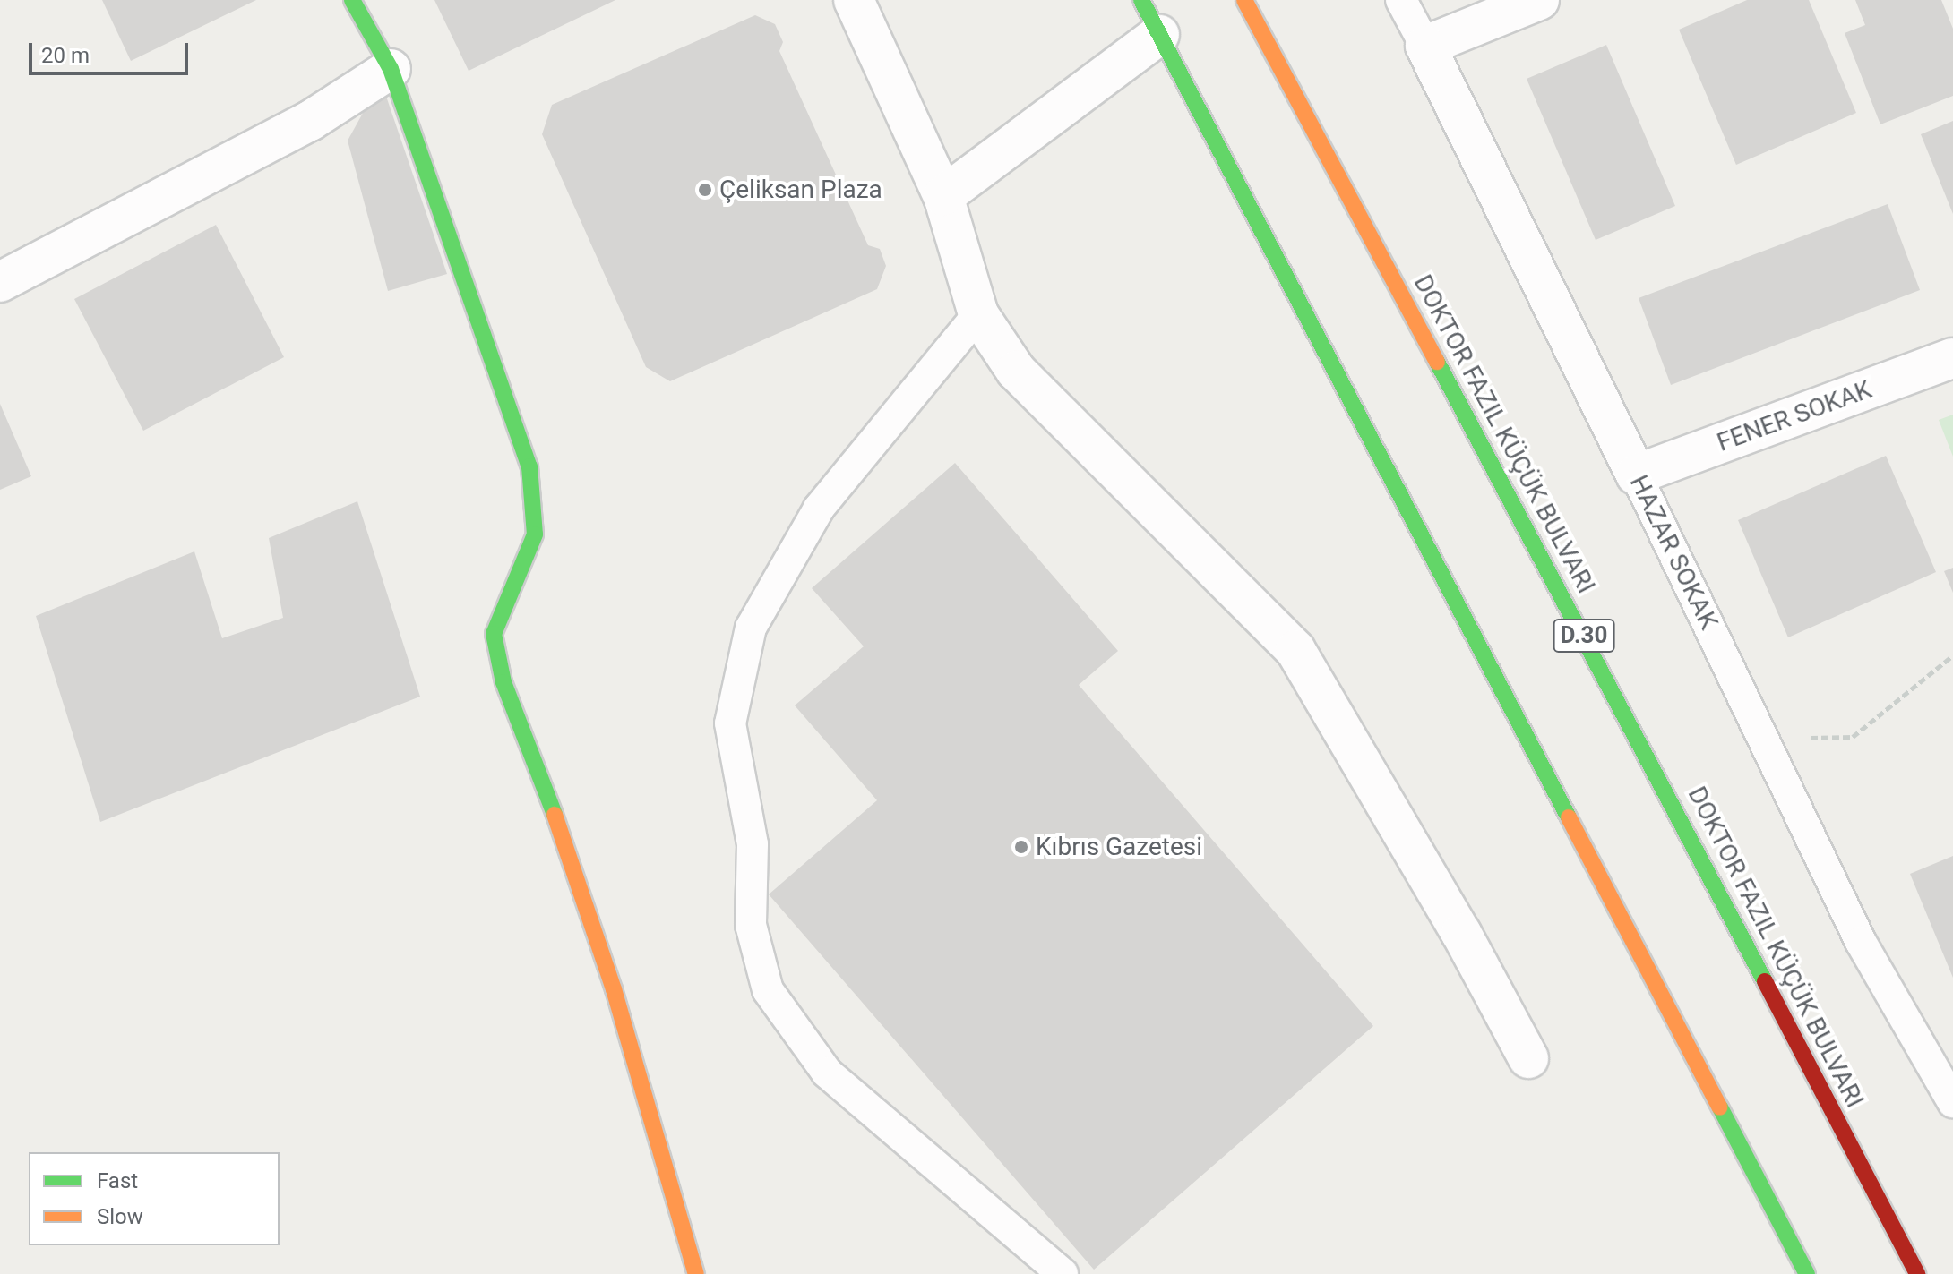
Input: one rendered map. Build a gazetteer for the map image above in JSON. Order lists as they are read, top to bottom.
{
  "streets": {
    "main road": ["D.30"],
    "street": ["FENER SOKAK", "HAZAR SOKAK"]
  },
  "crossings": [
    ["FENER SOKAK", "HAZAR SOKAK"]
  ],
  "places": ["Çeliksan Plaza", "Kıbrıs Gazetesi"],
  "legend": ["Fast", "Slow"],
  "scale_bar": "20 m"
}
